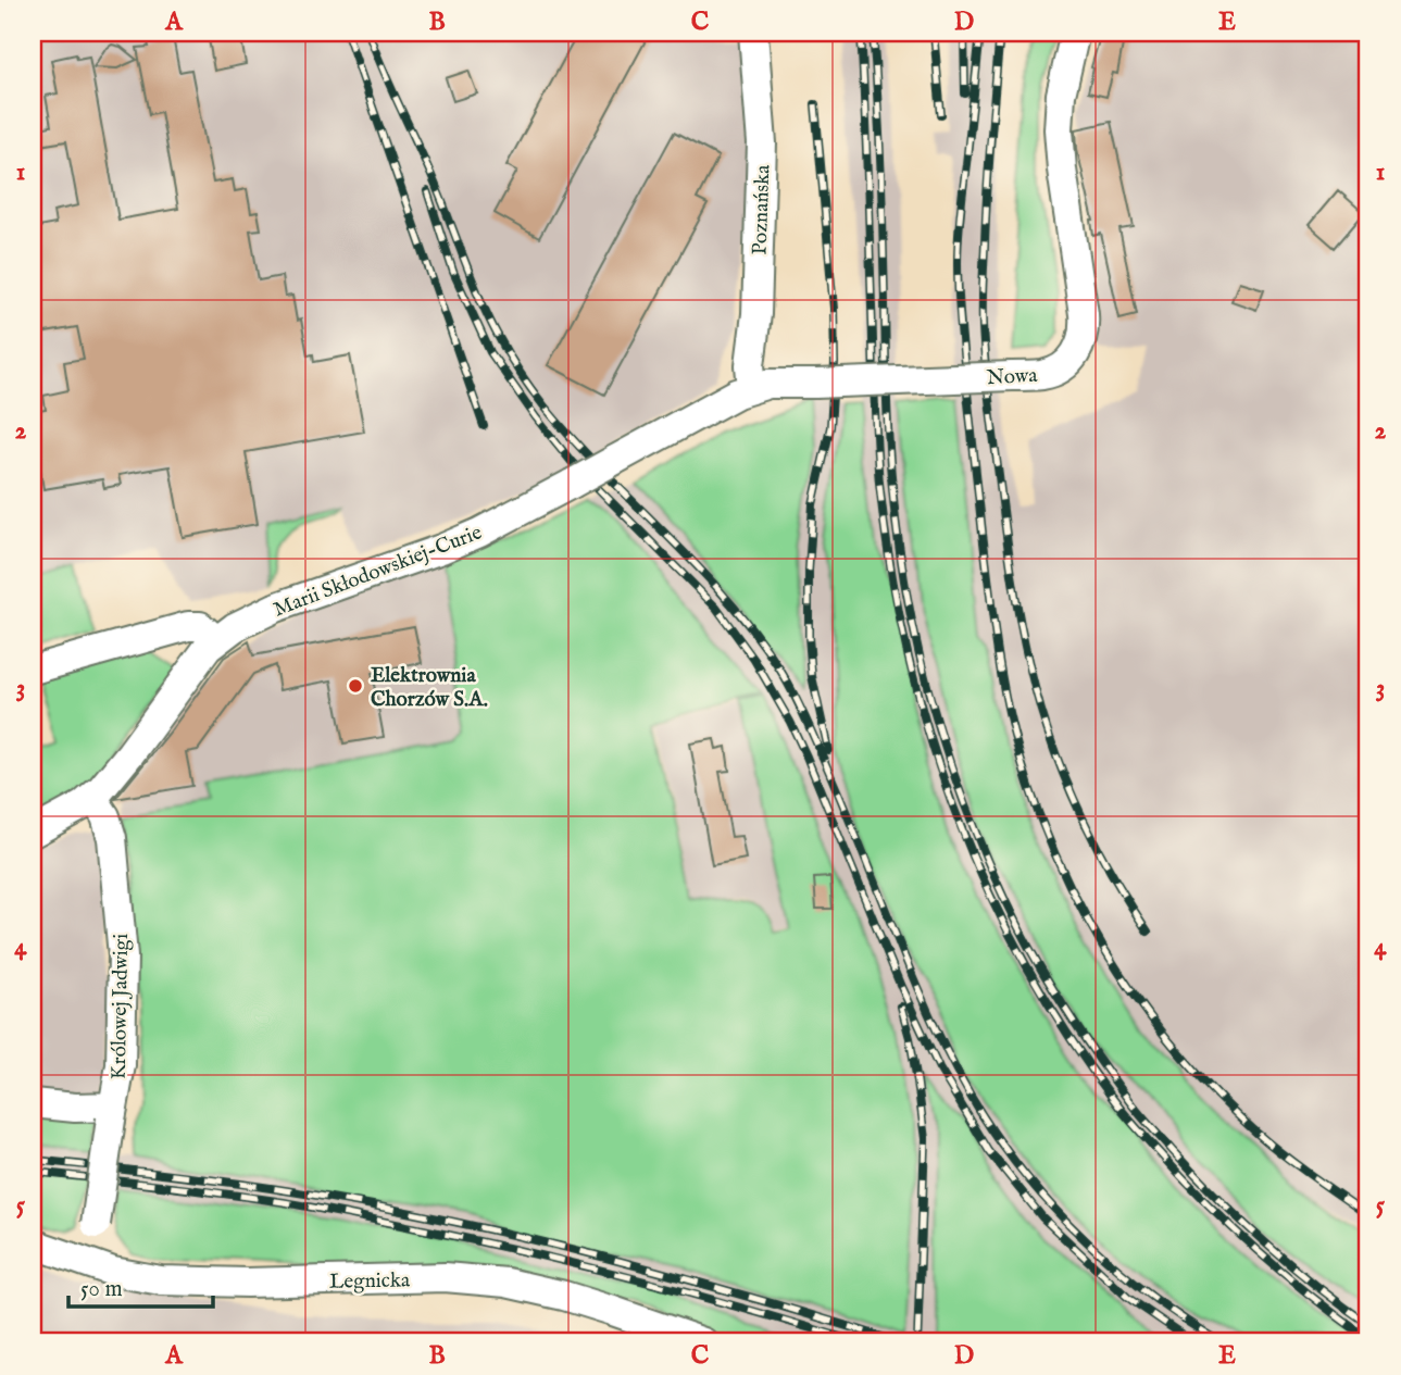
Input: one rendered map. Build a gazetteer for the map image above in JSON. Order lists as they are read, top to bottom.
{
  "streets": {
    "street": [
      "Poznańska",
      "Nowa",
      "Marii Skłodowskiej-Curie",
      "Królowej Jadwigi",
      "Legnicka"
    ]
  },
  "crossings": [
    ["Poznańska", "Nowa"],
    ["Poznańska", "Marii Skłodowskiej-Curie"],
    ["Nowa", "Marii Skłodowskiej-Curie"],
    ["Marii Skłodowskiej-Curie", "Królowej Jadwigi"],
    ["Królowej Jadwigi", "Legnicka"]
  ],
  "places": ["Elektrownia Chorzów S.A."],
  "scale_bar": "50 m",
  "grid": {
    "columns": [
      "A",
      "B",
      "C",
      "D",
      "E"
    ],
    "rows": [
      "1",
      "2",
      "3",
      "4",
      "5"
    ]
  }
}
